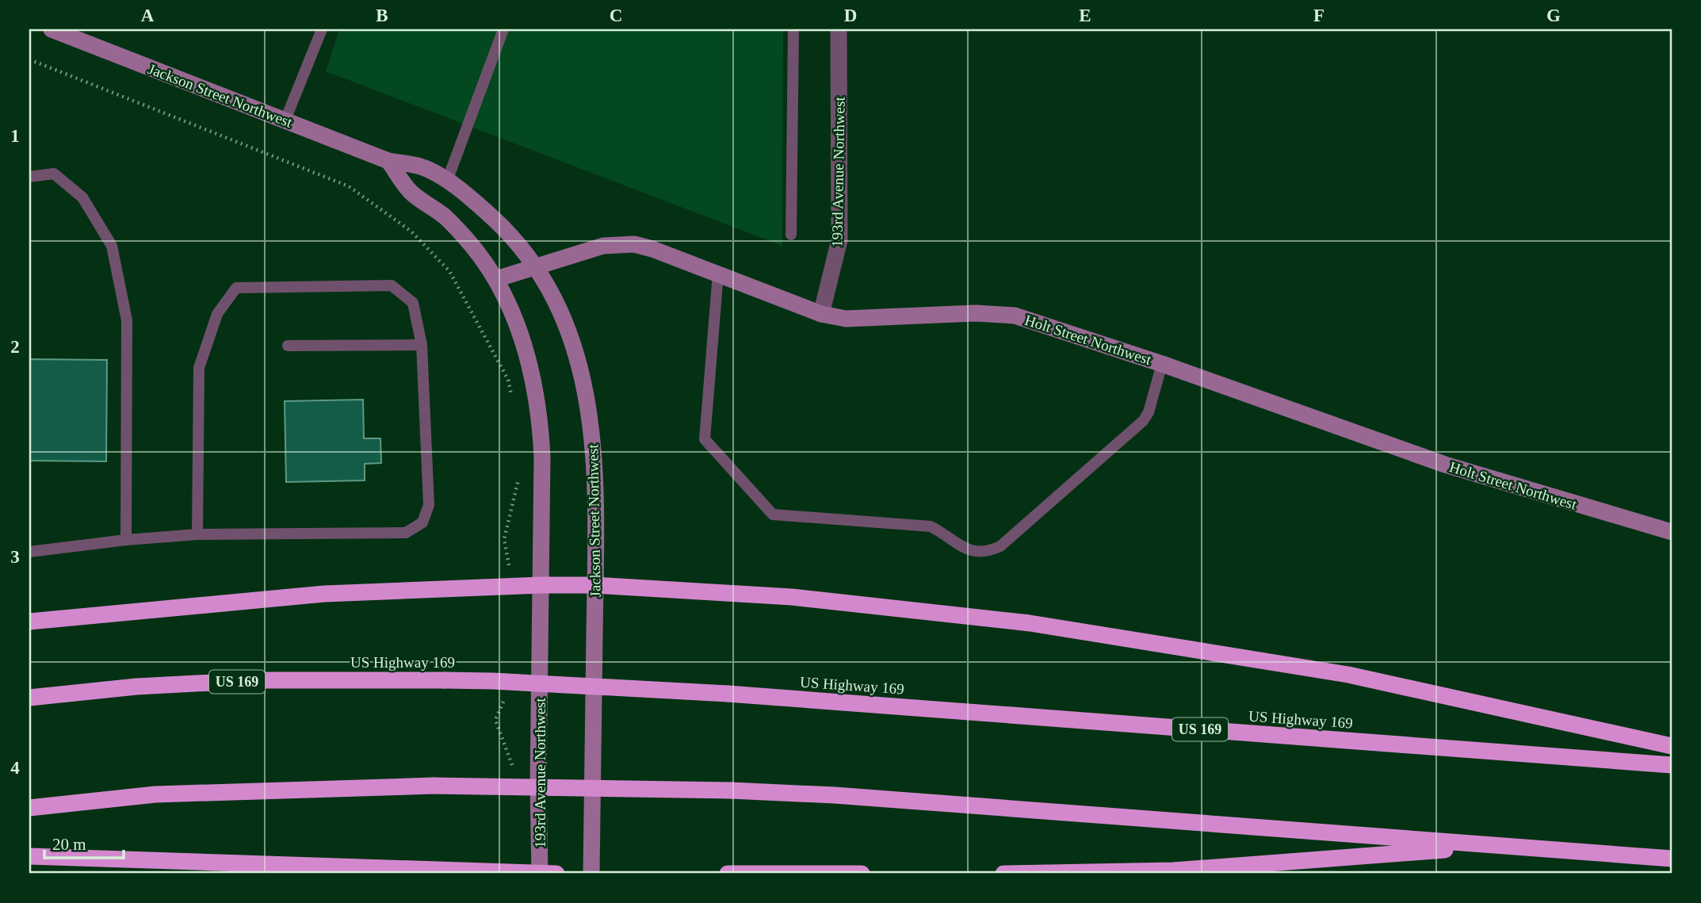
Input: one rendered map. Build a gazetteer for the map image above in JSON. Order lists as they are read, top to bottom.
{
  "streets": {
    "highway": ["US Highway 169", "US 169"],
    "street": ["Jackson Street Northwest", "193rd Avenue Northwest", "Holt Street Northwest"]
  },
  "crossings": [
    ["Jackson Street Northwest", "Holt Street Northwest"],
    ["193rd Avenue Northwest", "Holt Street Northwest"]
  ],
  "scale_bar": "20 m",
  "grid": {
    "columns": [
      "A",
      "B",
      "C",
      "D",
      "E",
      "F",
      "G"
    ],
    "rows": [
      "1",
      "2",
      "3",
      "4"
    ]
  }
}
